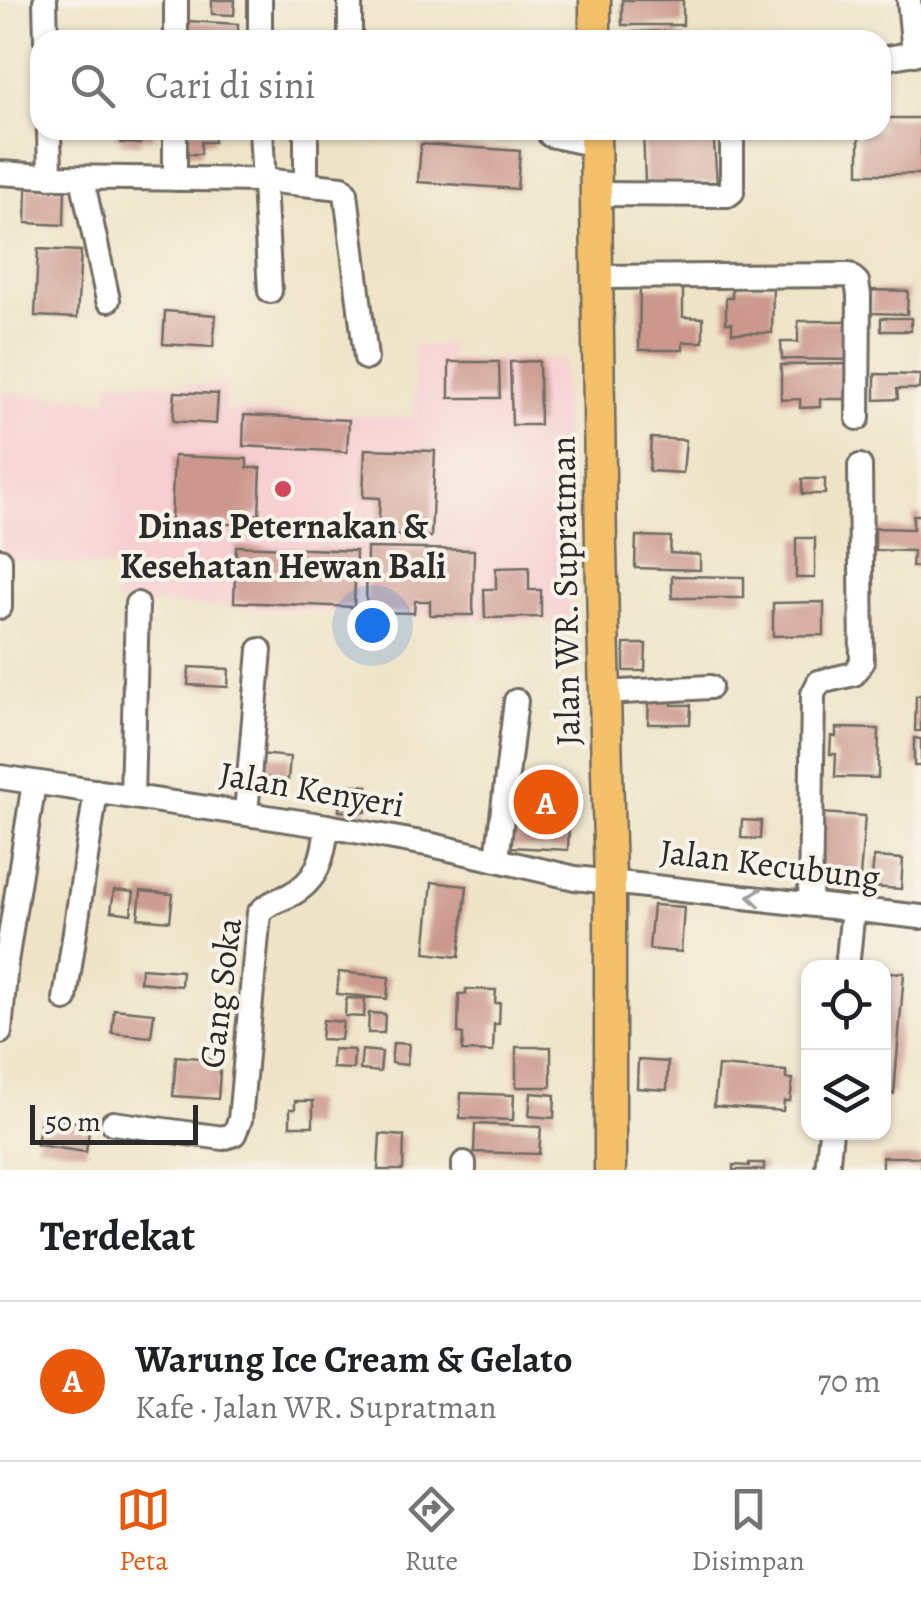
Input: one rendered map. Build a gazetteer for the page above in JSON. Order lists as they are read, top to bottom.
{
  "streets": {
    "main road": ["Jalan WR. Supratman"],
    "street": ["Jalan Kenyeri", "Jalan Kecubung", "Gang Soka"]
  },
  "crossings": [
    ["Jalan WR. Supratman", "Jalan Kenyeri"],
    ["Jalan WR. Supratman", "Jalan Kecubung"],
    ["Jalan Kenyeri", "Jalan Kecubung"],
    ["Jalan Kenyeri", "Gang Soka"]
  ],
  "places": ["Dinas Peternakan & Kesehatan Hewan Bali"],
  "scale_bar": "50 m",
  "page": {
    "search": "Cari di sini",
    "pins": "A",
    "scale": "50 m",
    "heading": "Terdekat",
    "list": [
      {
        "mark": "A",
        "name": "Warung Ice Cream & Gelato",
        "note": "Kafe · Jalan WR. Supratman",
        "value": "70 m"
      }
    ],
    "nav": ["Peta", "Rute", "Disimpan"]
  }
}
